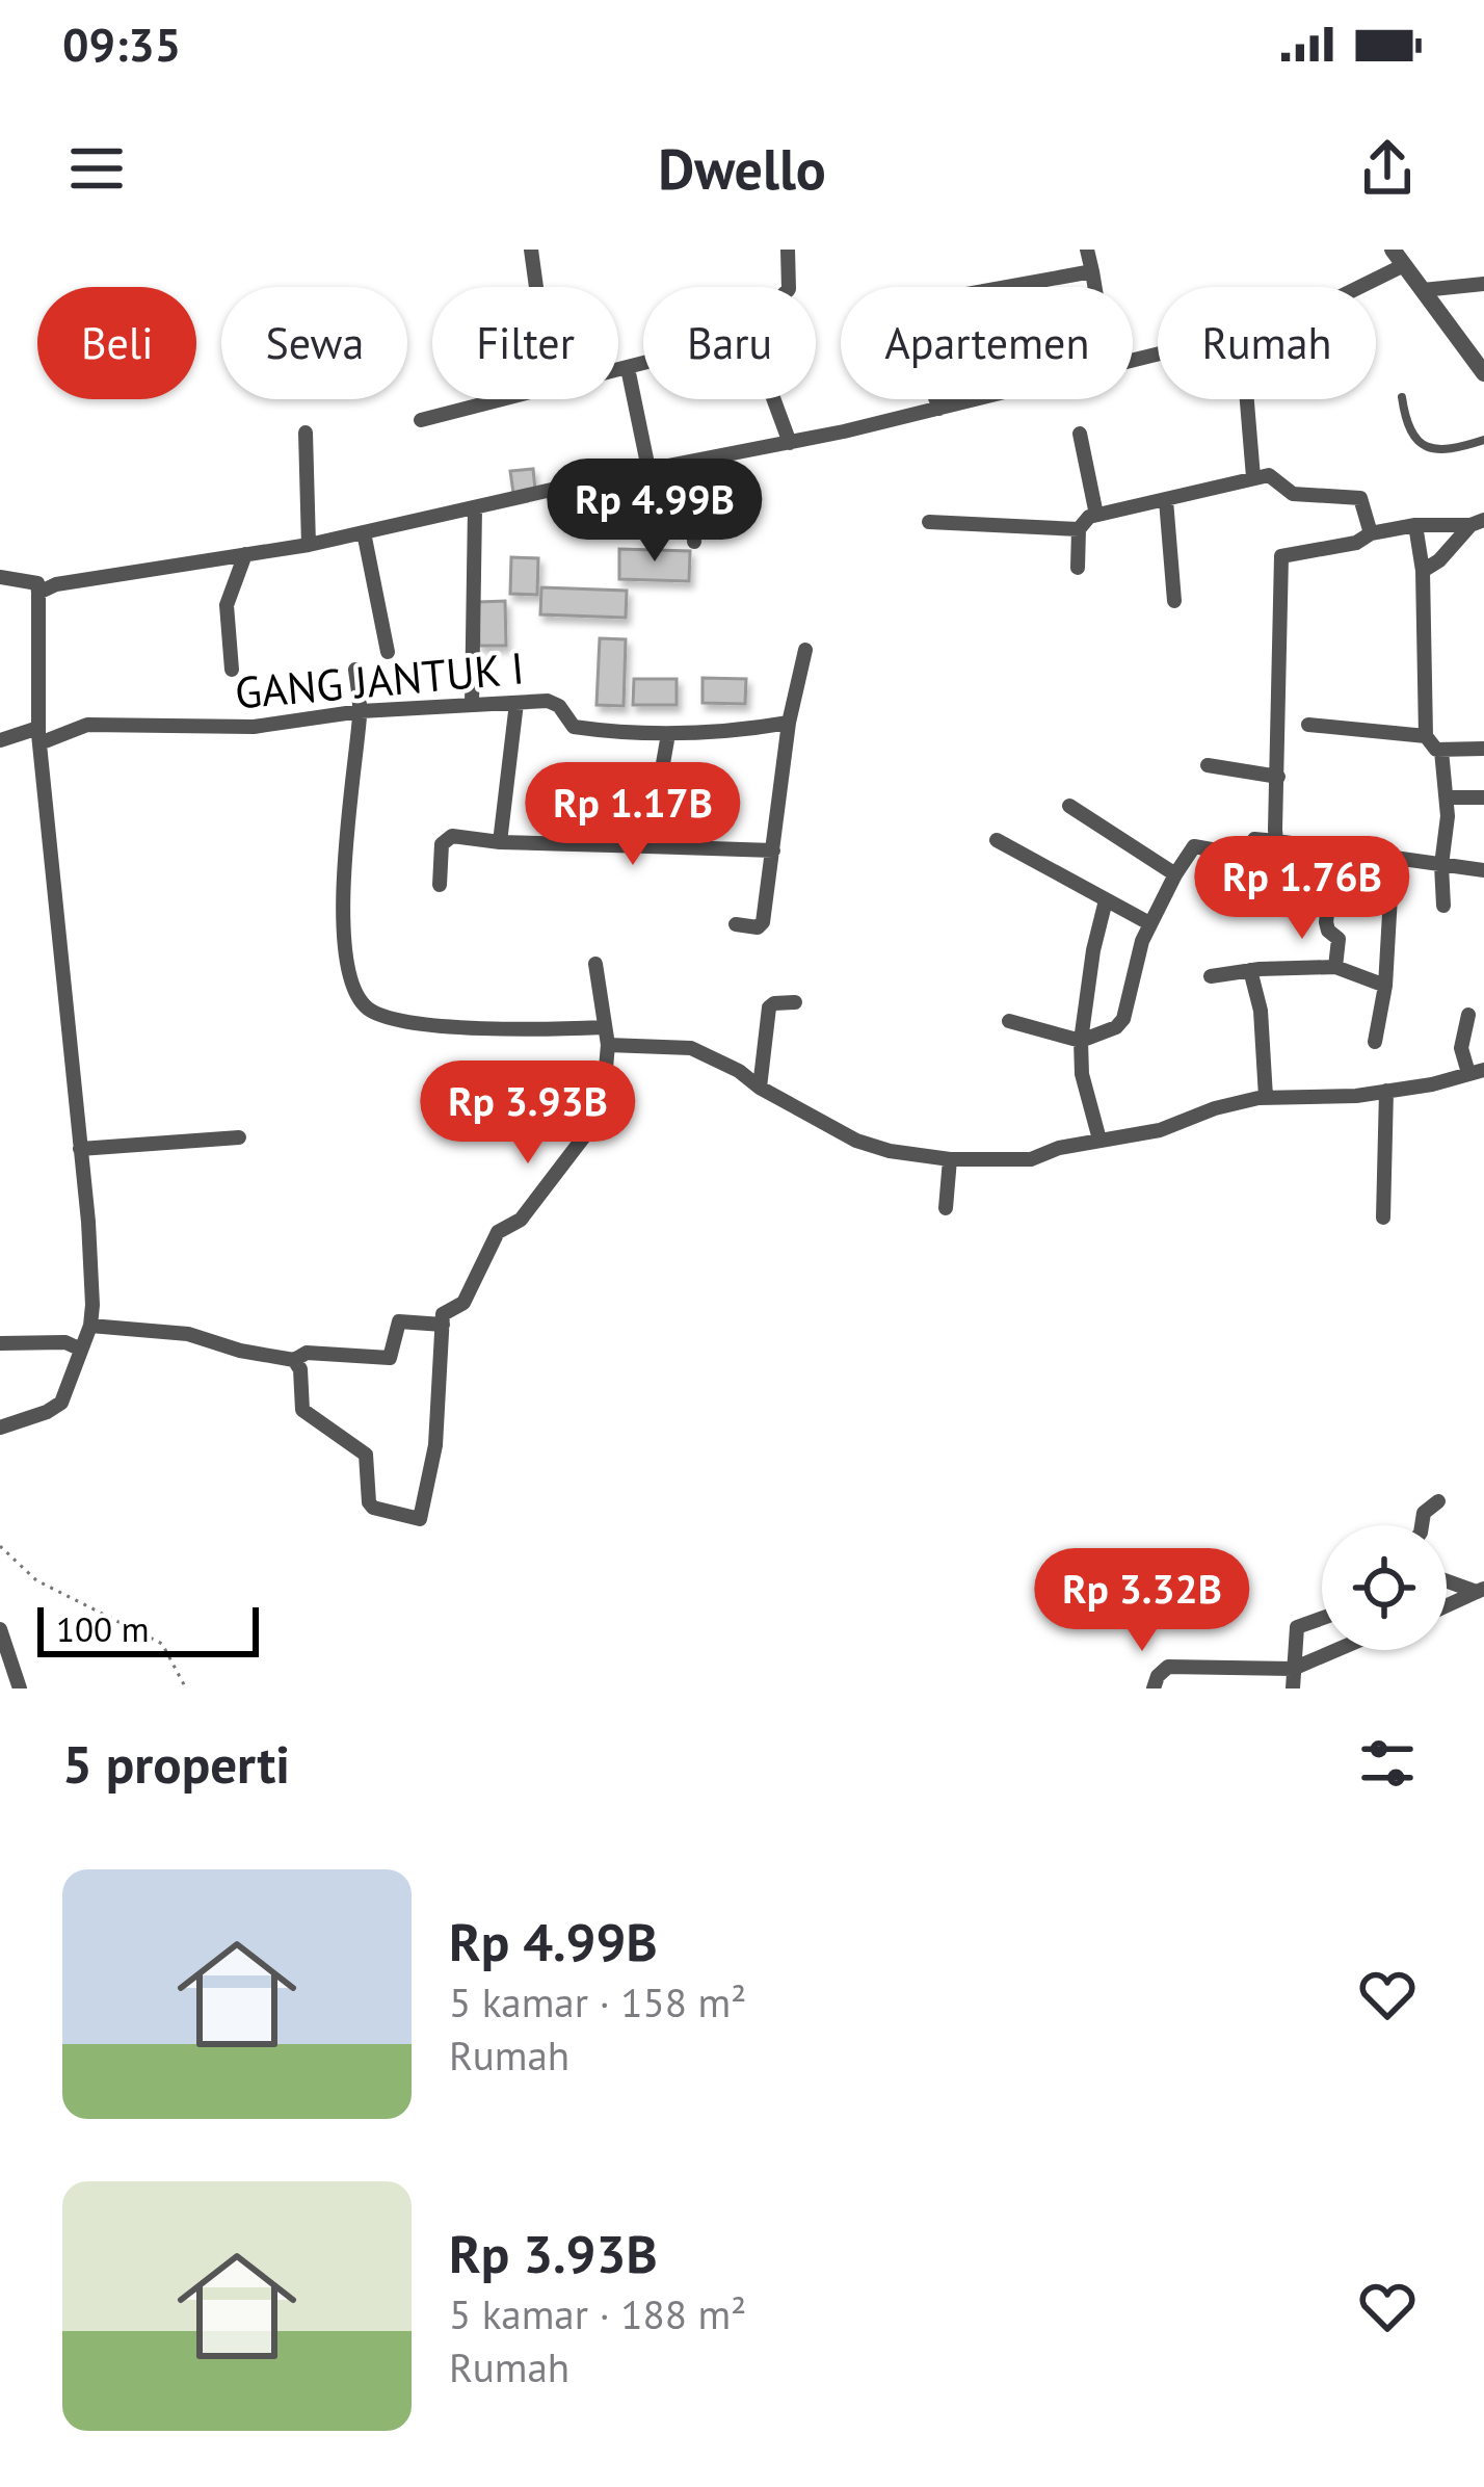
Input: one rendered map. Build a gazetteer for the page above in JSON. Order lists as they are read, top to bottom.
{
  "streets": {
    "street": ["GANG JANTUK I"]
  },
  "scale_bar": "100 m",
  "page": {
    "status": "09:35",
    "header": "Dwello",
    "chip": [
      "Beli",
      "Sewa",
      "Filter",
      "Baru",
      "Apartemen",
      "Rumah"
    ],
    "price": [
      "Rp 4.99B",
      "Rp 1.17B",
      "Rp 1.76B",
      "Rp 3.93B",
      "Rp 3.32B"
    ],
    "scale": "100 m",
    "heading": "5 properti",
    "list": [
      {
        "name": "Rp 4.99B",
        "note": "5 kamar · 158 m² · Rumah"
      },
      {
        "name": "Rp 3.93B",
        "note": "5 kamar · 188 m² · Rumah"
      }
    ]
  }
}
